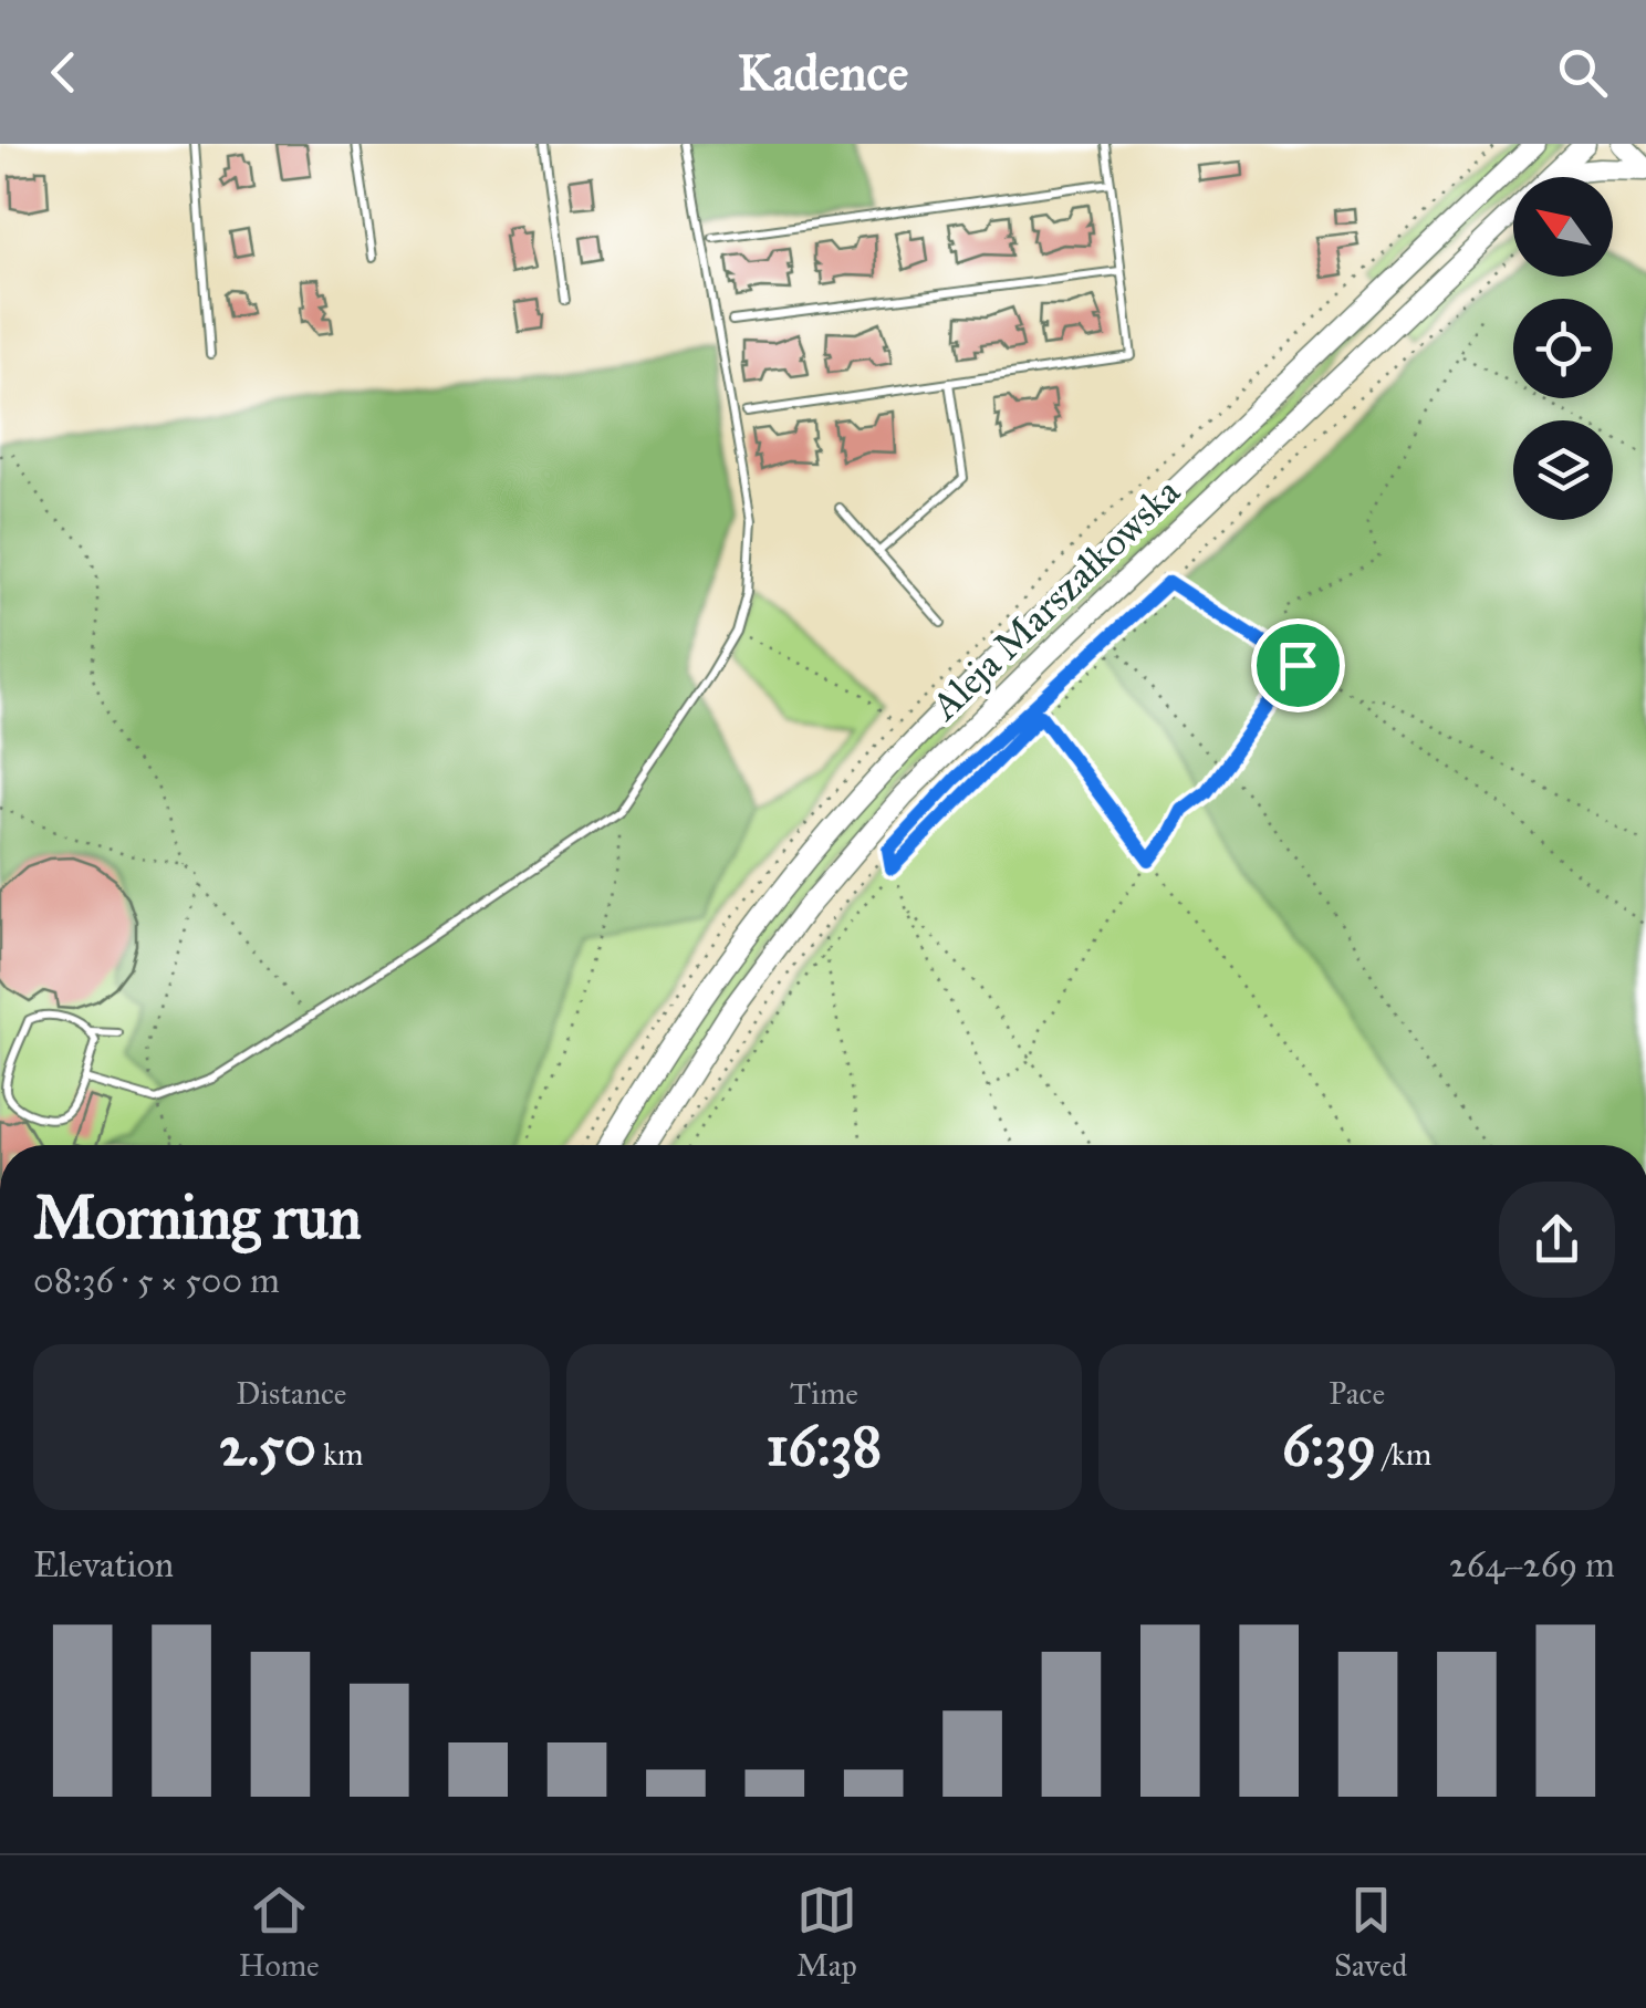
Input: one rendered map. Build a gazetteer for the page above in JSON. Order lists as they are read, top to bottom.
{
  "streets": {
    "main road": ["Aleja Marszałkowska"]
  },
  "north": "top left",
  "page": {
    "header": "Kadence",
    "heading": ["Morning run", "08:36 · 5 × 500 m"],
    "stats": [
      ["Distance", "2.50 km"],
      ["Time", "16:38"],
      ["Pace", "6:39 /km"]
    ],
    "chart": ["Elevation", "264–269 m"],
    "tabs": ["Home", "Map", "Saved"]
  }
}
